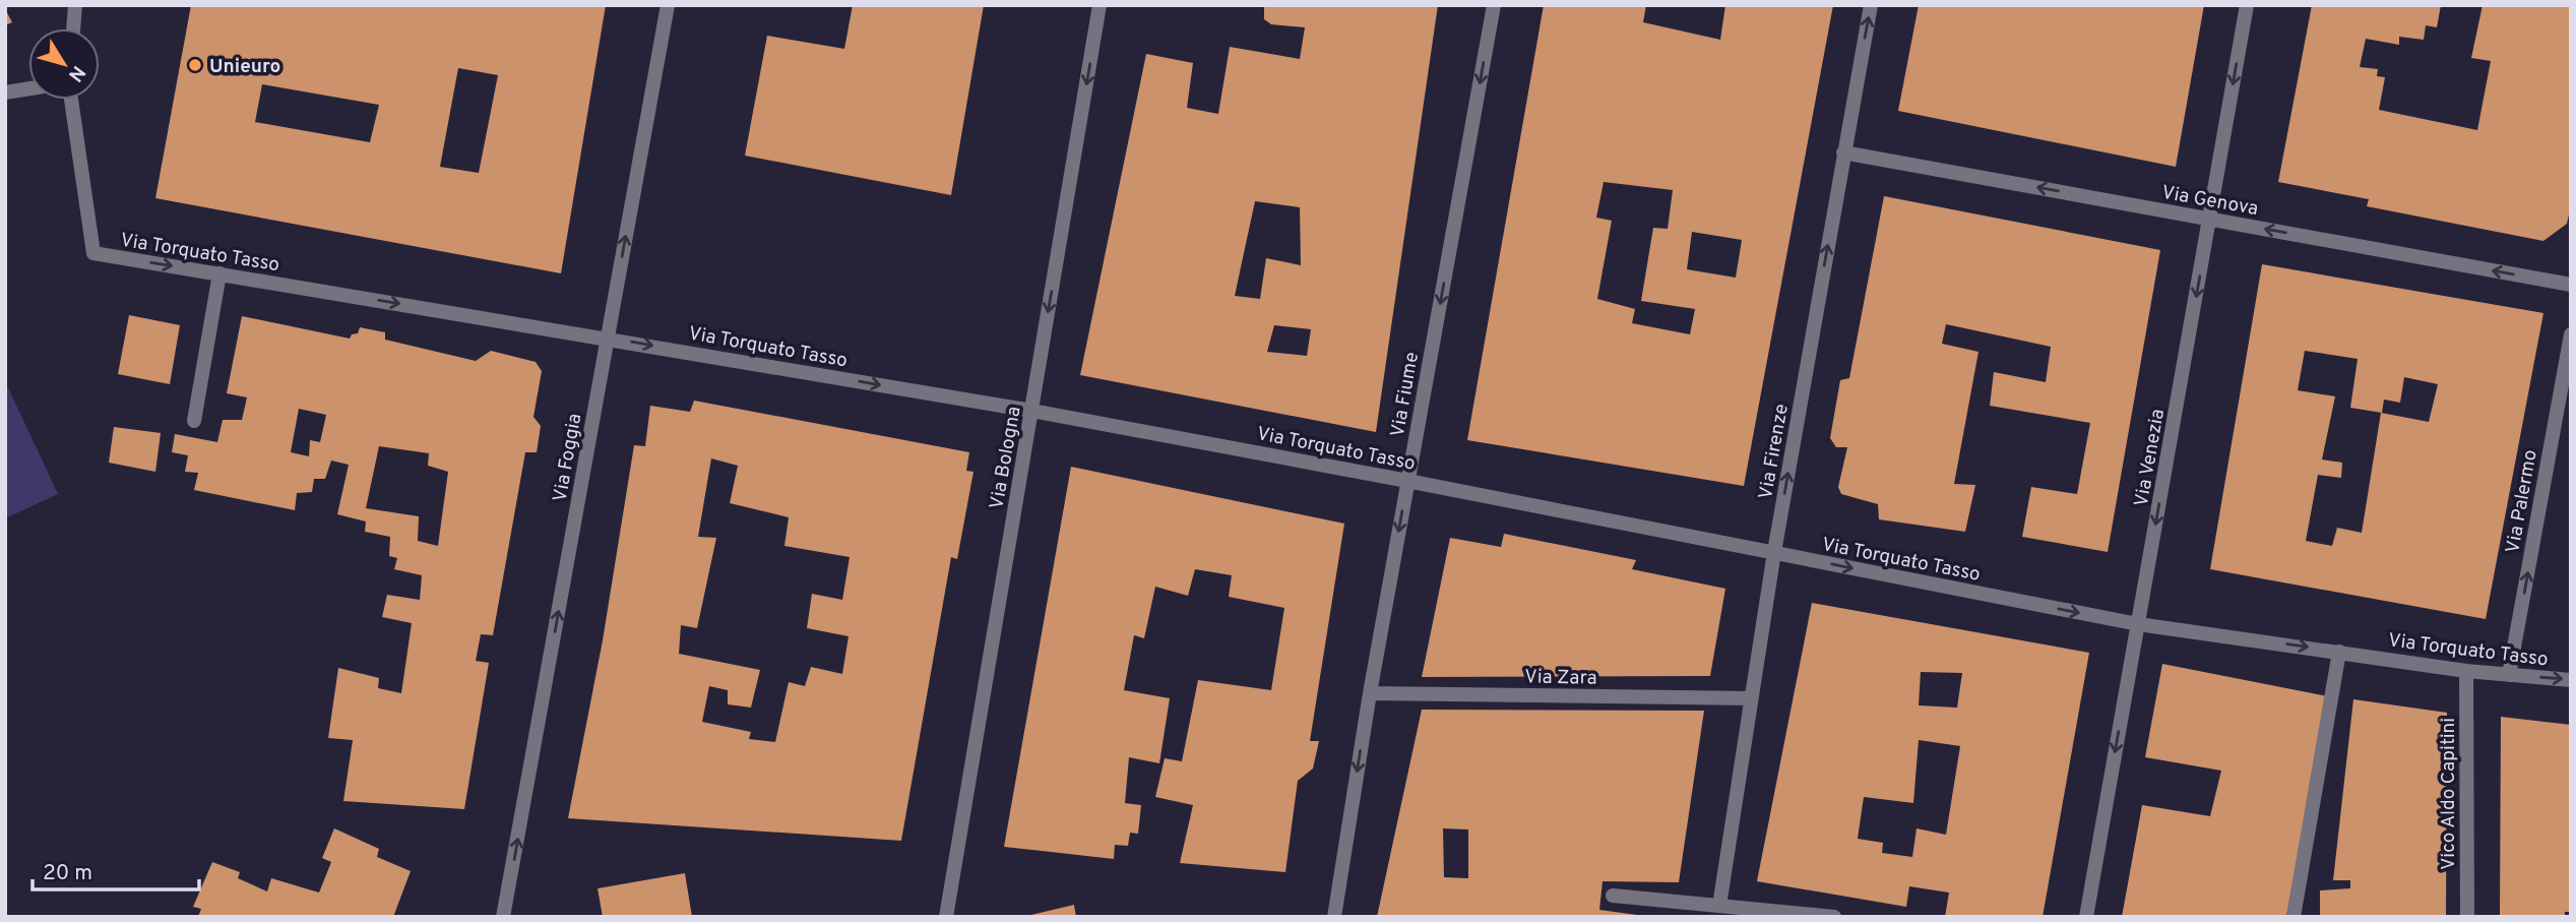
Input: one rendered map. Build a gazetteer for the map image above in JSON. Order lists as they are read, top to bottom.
{
  "streets": {
    "street": [
      "Via Genova",
      "Via Torquato Tasso",
      "Via Fiume",
      "Via Firenze",
      "Via Foggia",
      "Via Bologna",
      "Via Venezia",
      "Via Palermo",
      "Via Zara",
      "Vico Aldo Capitini"
    ]
  },
  "crossings": [
    ["Via Genova", "Via Firenze"],
    ["Via Genova", "Via Venezia"],
    ["Via Torquato Tasso", "Via Fiume"],
    ["Via Torquato Tasso", "Via Firenze"],
    ["Via Torquato Tasso", "Via Foggia"],
    ["Via Torquato Tasso", "Via Bologna"],
    ["Via Torquato Tasso", "Via Venezia"],
    ["Via Torquato Tasso", "Via Palermo"],
    ["Via Torquato Tasso", "Vico Aldo Capitini"],
    ["Via Fiume", "Via Zara"],
    ["Via Firenze", "Via Zara"]
  ],
  "one_way": [
    "Via Genova",
    "Via Torquato Tasso",
    "Via Fiume",
    "Via Firenze",
    "Via Foggia",
    "Via Bologna",
    "Via Venezia",
    "Via Palermo"
  ],
  "places": ["Unieuro"],
  "scale_bar": "20 m",
  "north": "bottom right"
}
